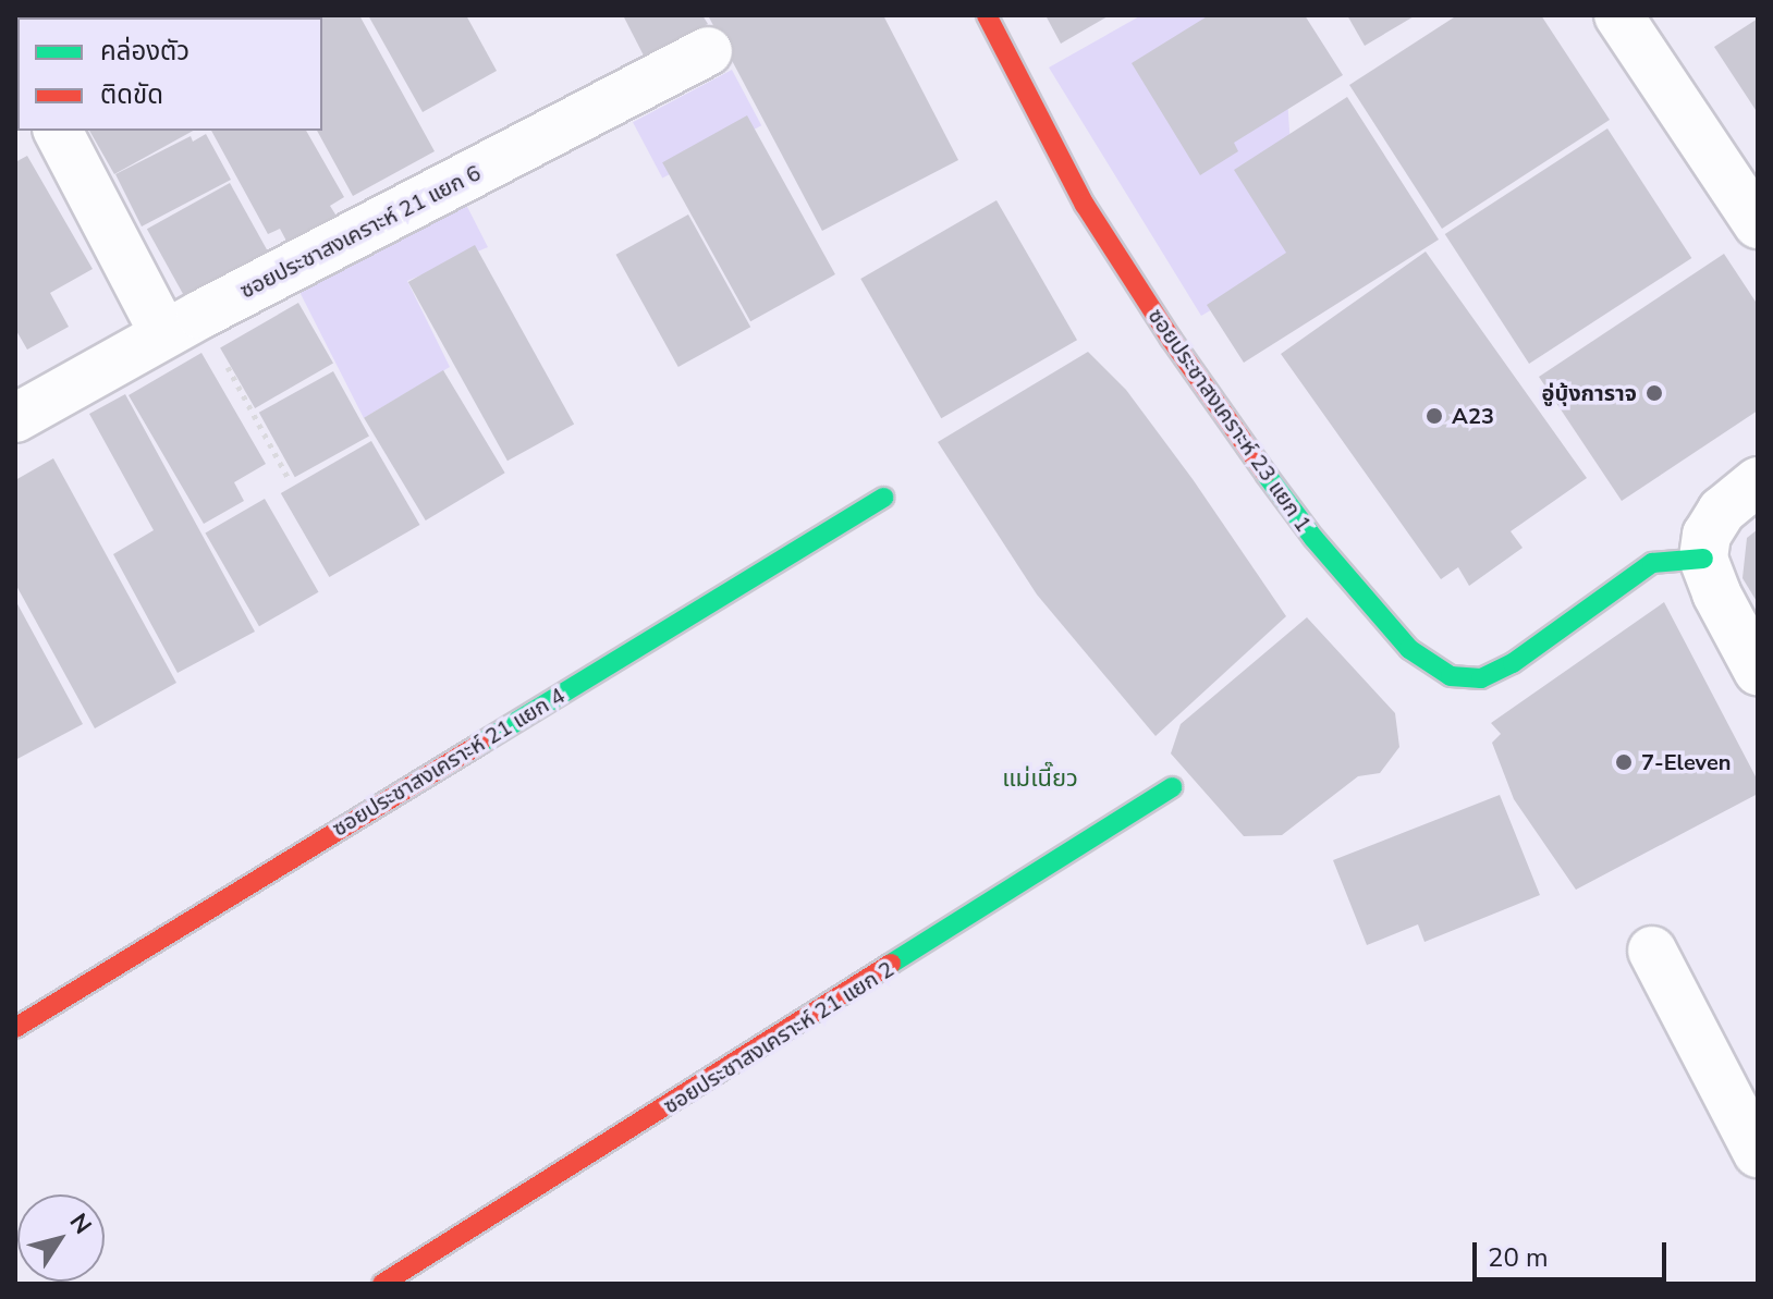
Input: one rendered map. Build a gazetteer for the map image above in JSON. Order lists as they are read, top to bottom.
{
  "streets": {
    "street": [
      "ซอยประชาสงเคราะห์ 21 แยก 6",
      "ซอยประชาสงเคราะห์ 23 แยก 1",
      "ซอยประชาสงเคราะห์ 21 แยก 4",
      "ซอยประชาสงเคราะห์ 21 แยก 2"
    ]
  },
  "districts": ["แม่เนี๊ยว"],
  "places": ["อู่บุ้งการาจ", "A23", "7-Eleven"],
  "legend": ["คล่องตัว", "ติดขัด"],
  "scale_bar": "20 m",
  "north": "top right"
}
